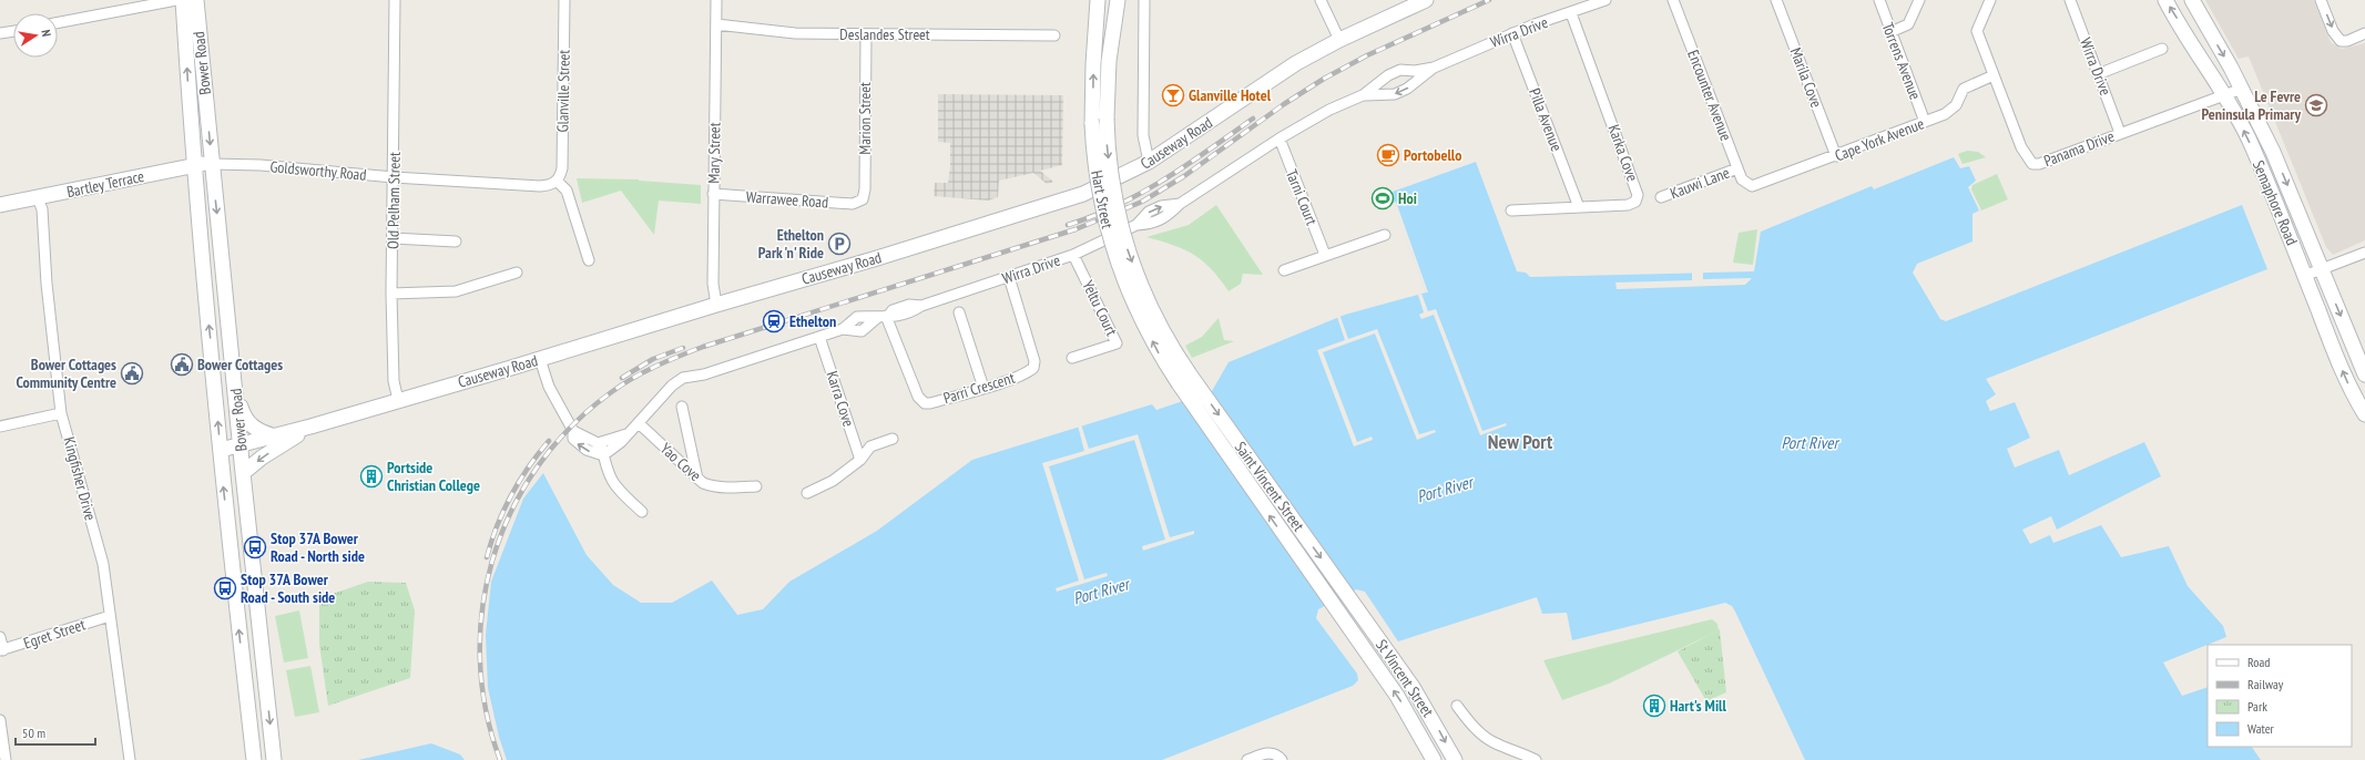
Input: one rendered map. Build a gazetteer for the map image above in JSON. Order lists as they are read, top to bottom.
{
  "streets": {
    "main road": [
      "Bower Road",
      "Causeway Road",
      "Bartley Terrace",
      "Hart Street",
      "Semaphore Road",
      "Saint Vincent Street",
      "St Vincent Street"
    ],
    "street": [
      "Wirra Drive",
      "Deslandes Street",
      "Torrens Avenue",
      "Marila Cove",
      "Glanville Street",
      "Encounter Avenue",
      "Marion Street",
      "Pilla Avenue",
      "Cape York Avenue",
      "Panama Drive",
      "Mary Street",
      "Karka Cove",
      "Goldsworthy Road",
      "Kauwi Lane",
      "Tarni Court",
      "Warrawee Road",
      "Old Pelham Street",
      "Yeltu Court",
      "Parri Crescent",
      "Karra Cove",
      "Yao Cove",
      "Kingfisher Drive",
      "Egret Street"
    ]
  },
  "crossings": [
    ["Wirra Drive", "Pilla Avenue"],
    ["Wirra Drive", "Panama Drive"],
    ["Wirra Drive", "Karka Cove"],
    ["Wirra Drive", "Tarni Court"],
    ["Wirra Drive", "Yeltu Court"],
    ["Wirra Drive", "Parri Crescent"],
    ["Wirra Drive", "Karra Cove"],
    ["Wirra Drive", "Yao Cove"],
    ["Deslandes Street", "Marion Street"],
    ["Deslandes Street", "Mary Street"],
    ["Torrens Avenue", "Cape York Avenue"],
    ["Bower Road", "Causeway Road"],
    ["Bower Road", "Goldsworthy Road"],
    ["Bower Road", "Bartley Terrace"],
    ["Marila Cove", "Cape York Avenue"],
    ["Glanville Street", "Goldsworthy Road"],
    ["Encounter Avenue", "Cape York Avenue"],
    ["Encounter Avenue", "Kauwi Lane"],
    ["Marion Street", "Warrawee Road"],
    ["Pilla Avenue", "Karka Cove"],
    ["Cape York Avenue", "Panama Drive"],
    ["Causeway Road", "Mary Street"],
    ["Causeway Road", "Old Pelham Street"],
    ["Panama Drive", "Semaphore Road"],
    ["Mary Street", "Warrawee Road"],
    ["Goldsworthy Road", "Bartley Terrace"],
    ["Goldsworthy Road", "Old Pelham Street"],
    ["Bartley Terrace", "Kingfisher Drive"],
    ["Hart Street", "Saint Vincent Street"],
    ["Kingfisher Drive", "Egret Street"],
    ["Saint Vincent Street", "St Vincent Street"]
  ],
  "districts": ["New Port"],
  "water": ["Port River"],
  "places": {
    "bar": ["Glanville Hotel"],
    "school or university": ["Le Fevre Peninsula Primary"],
    "cafe": ["Portobello"],
    "sports": ["Hoi"],
    "parking": ["Ethelton Park 'n' Ride"],
    "station": ["Ethelton"],
    "public building": ["Bower Cottages", "Bower Cottages Community Centre"],
    "building": ["Portside Christian College", "Hart's Mill"],
    "bus stop": ["Stop 37A Bower Road - North side", "Stop 37A Bower Road - South side"]
  },
  "legend": [
    "Road",
    "Railway",
    "Park",
    "Water"
  ],
  "scale_bar": "50 m",
  "north": "right"
}
